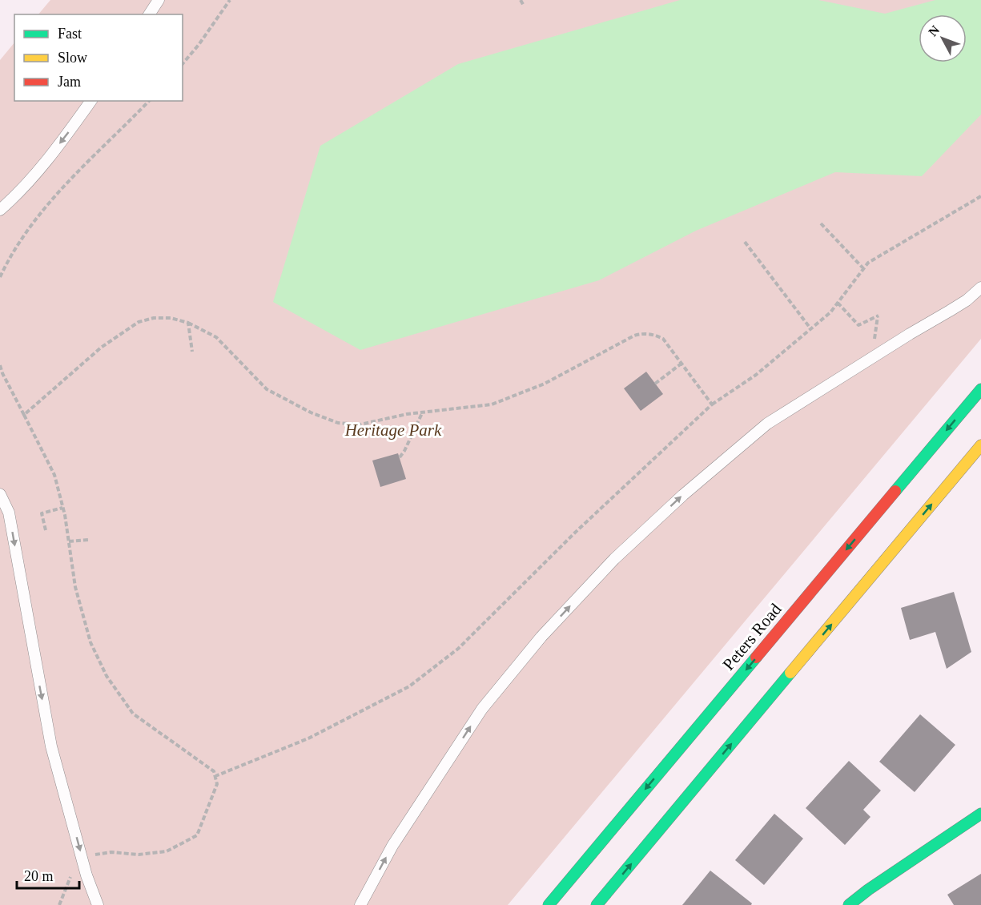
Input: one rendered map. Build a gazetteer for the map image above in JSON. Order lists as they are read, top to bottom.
{
  "streets": {
    "main road": ["Peters Road"]
  },
  "parks": ["Heritage Park"],
  "legend": ["Fast", "Slow", "Jam"],
  "scale_bar": "20 m",
  "north": "top left"
}
